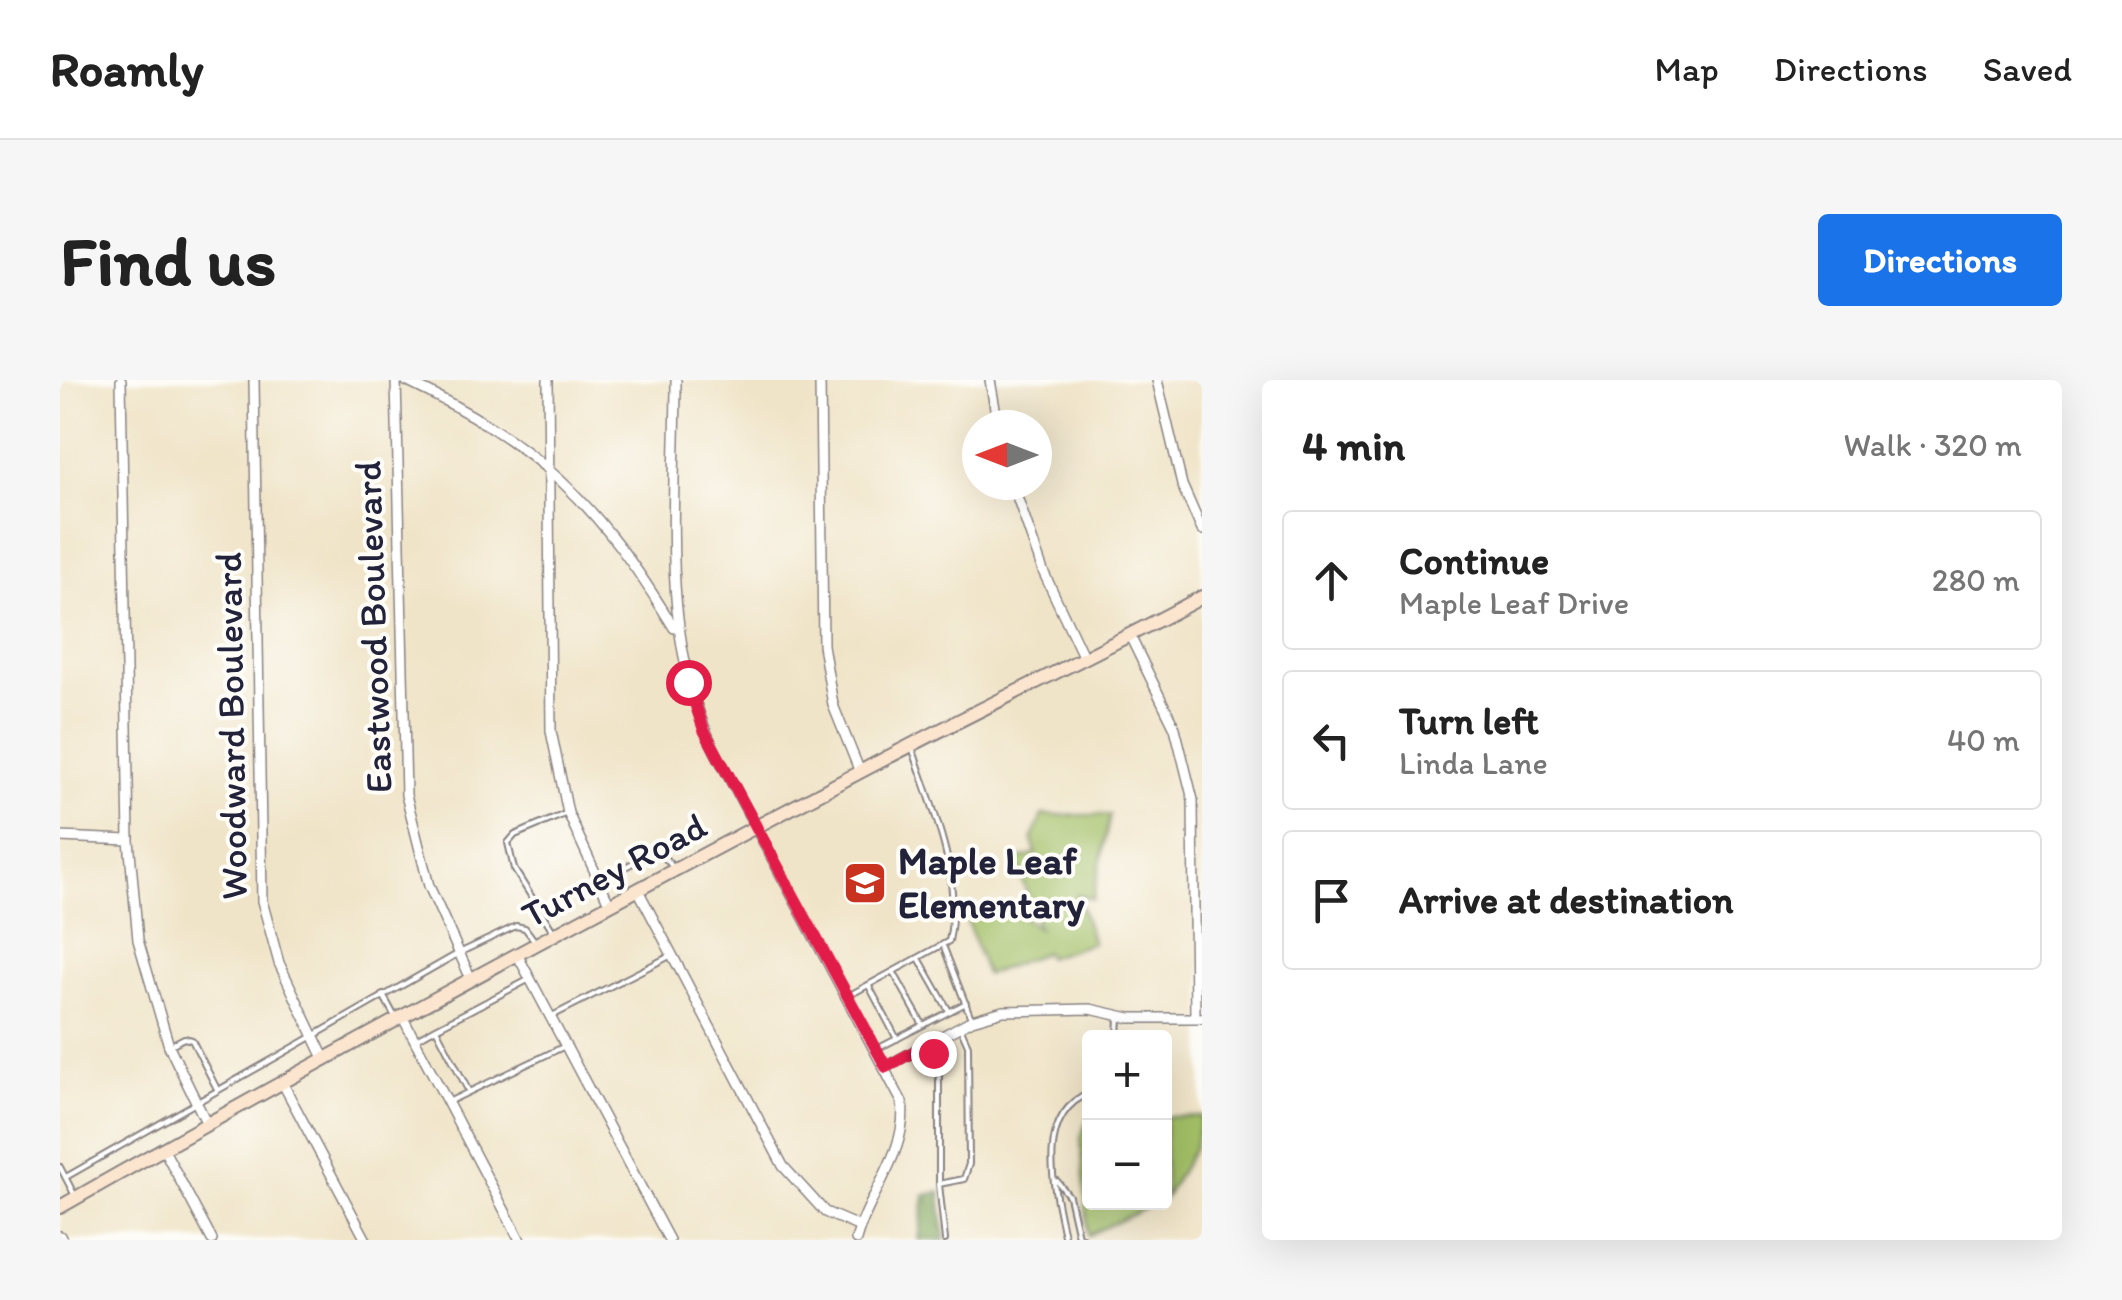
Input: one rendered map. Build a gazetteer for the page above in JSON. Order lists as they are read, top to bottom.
{
  "streets": {
    "main road": ["Turney Road"],
    "street": ["Eastwood Boulevard", "Woodward Boulevard"]
  },
  "crossings": [
    ["Eastwood Boulevard", "Turney Road"],
    ["Woodward Boulevard", "Turney Road"]
  ],
  "places": {
    "school or university": ["Maple Leaf Elementary"]
  },
  "north": "left",
  "page": {
    "header": "Roamly",
    "nav": ["Map", "Directions", "Saved"],
    "buttons": "Directions",
    "title": "Find us",
    "heading": ["4 min", "Walk · 320 m"],
    "list": [
      ["Continue", "Maple Leaf Drive", "280 m"],
      ["Turn left", "Linda Lane", "40 m"],
      "Arrive at destination"
    ],
    "map_buttons": ["+", "−"]
  }
}
